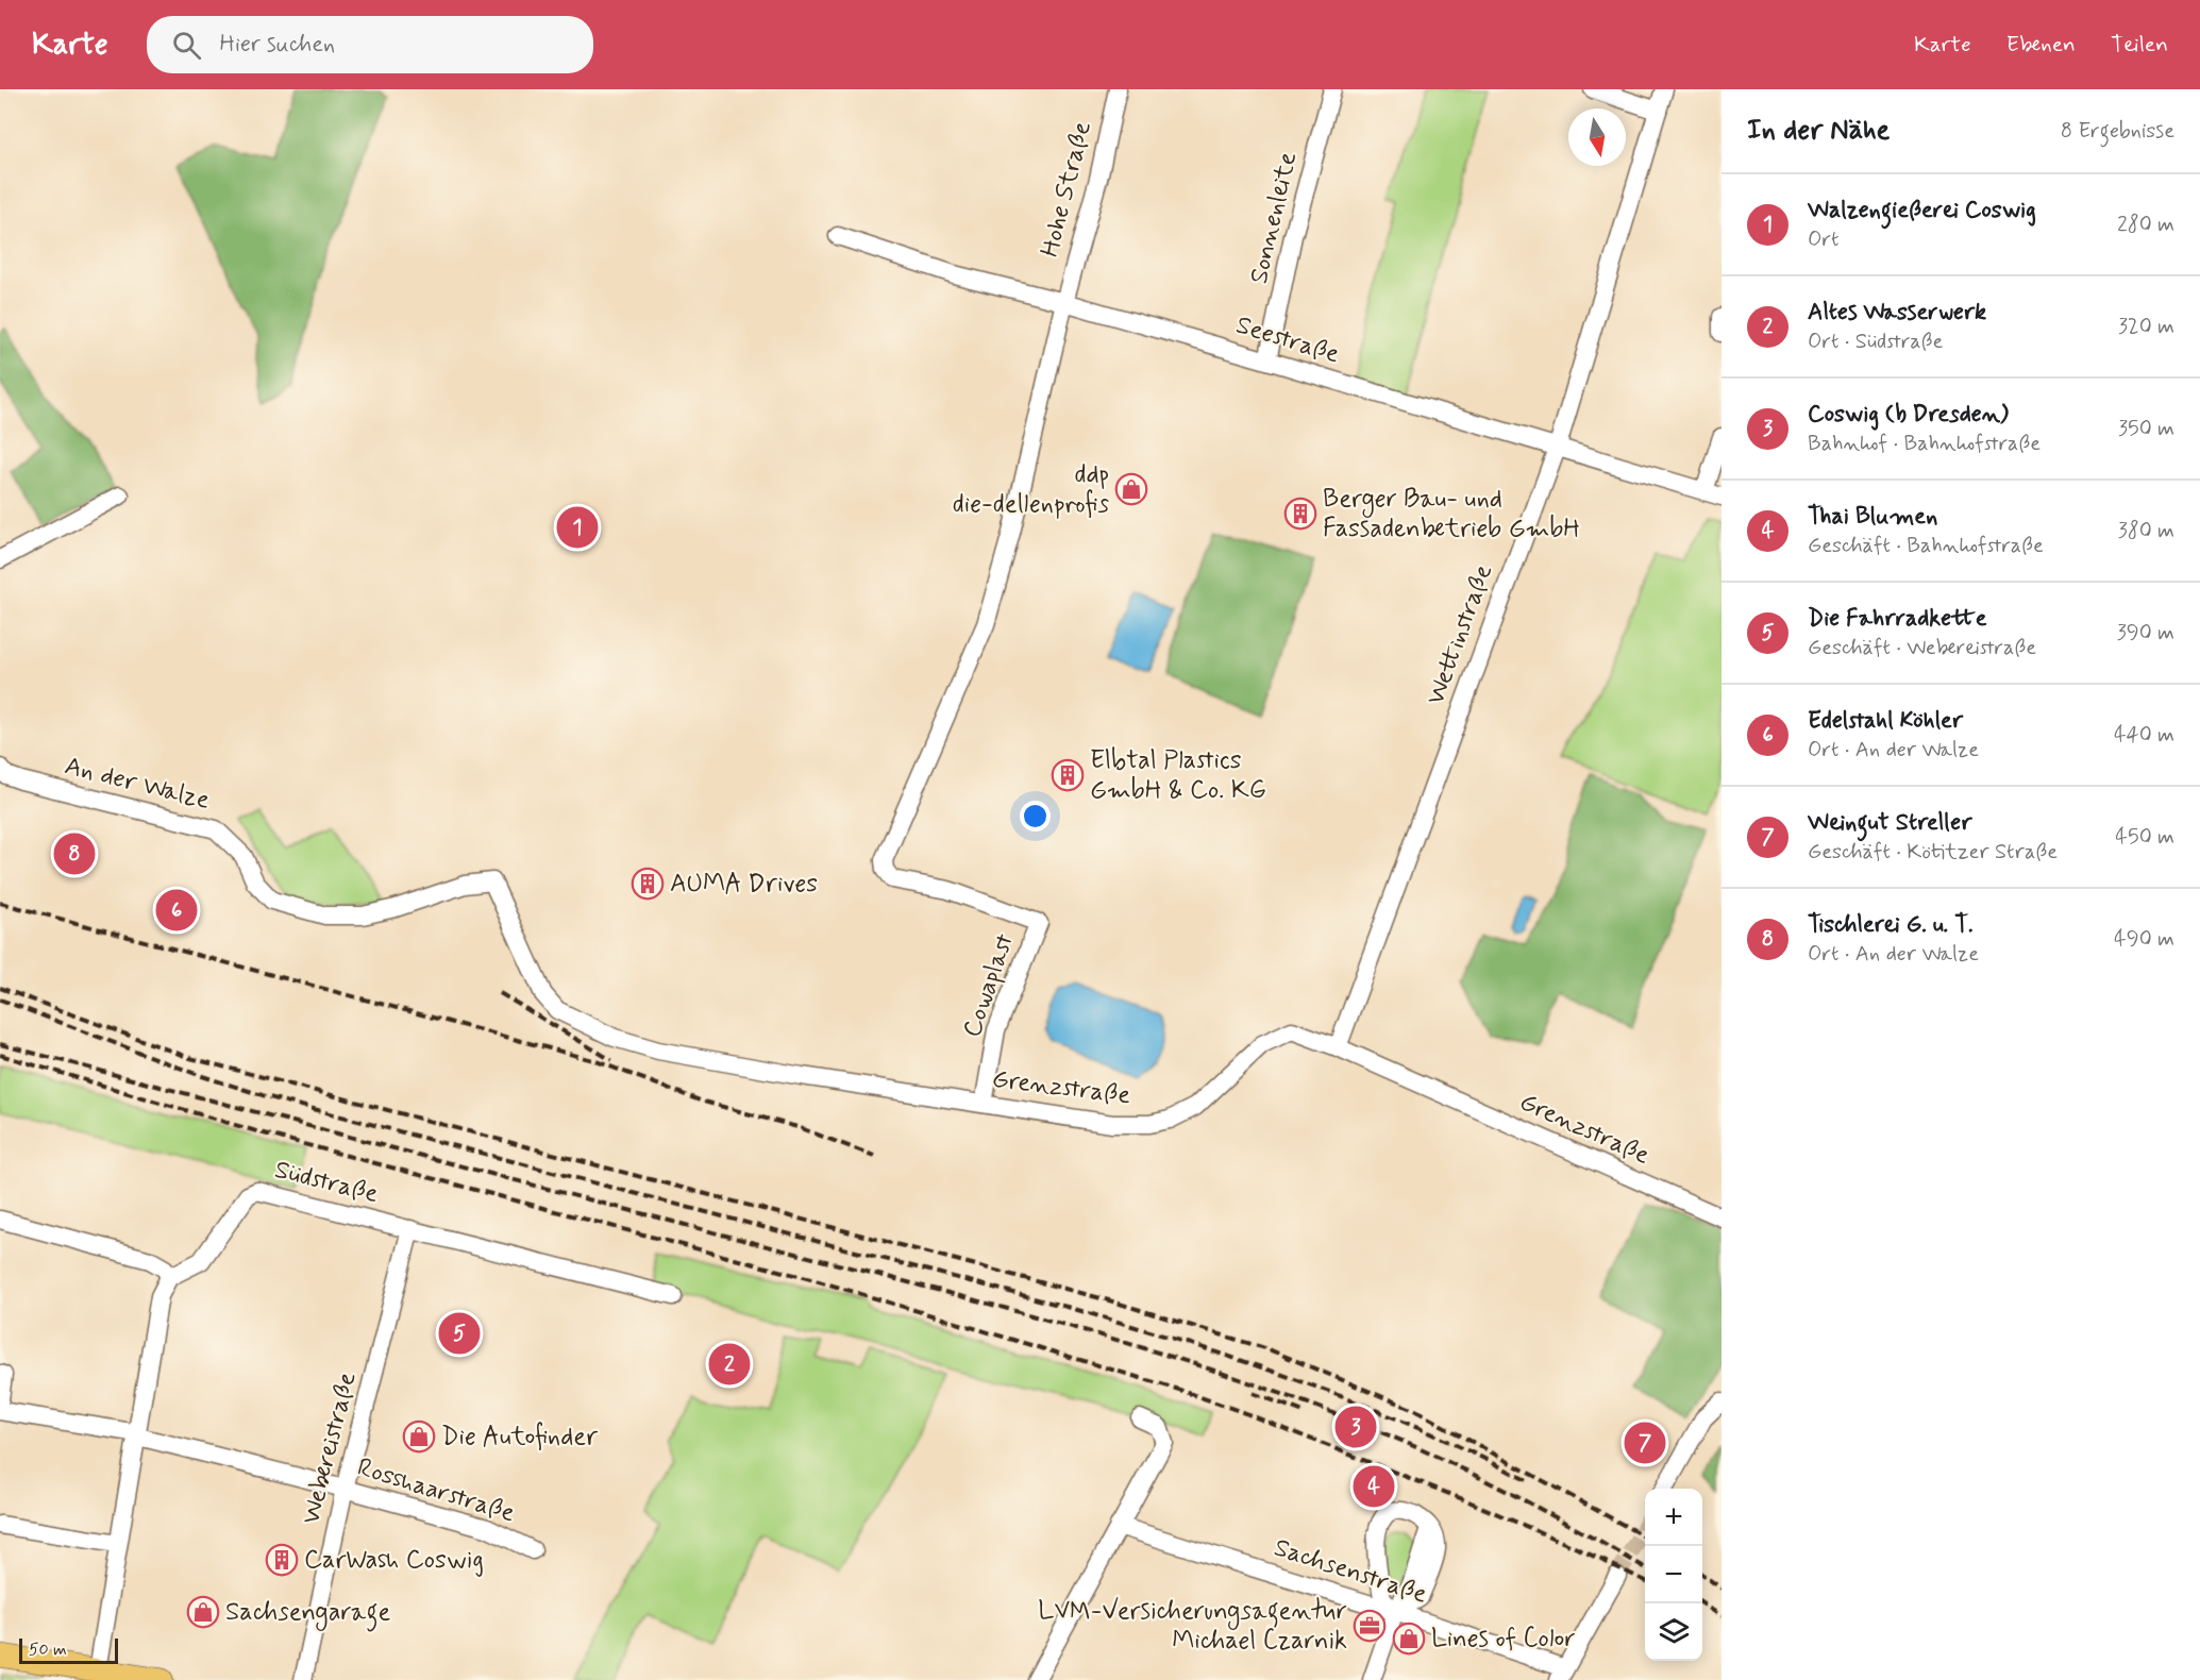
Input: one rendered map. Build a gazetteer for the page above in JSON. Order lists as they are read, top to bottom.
{
  "streets": {
    "street": [
      "Hohe Straße",
      "Sonnenleite",
      "Seestraße",
      "Wettinstraße",
      "An der Walze",
      "Cowaplast",
      "Grenzstraße",
      "Südstraße",
      "Webereistraße",
      "Rosshaarstraße",
      "Sachsenstraße"
    ]
  },
  "crossings": [
    ["Hohe Straße", "Seestraße"],
    ["Hohe Straße", "Cowaplast"],
    ["Sonnenleite", "Seestraße"],
    ["Seestraße", "Wettinstraße"],
    ["Wettinstraße", "Grenzstraße"],
    ["An der Walze", "Grenzstraße"],
    ["Cowaplast", "Grenzstraße"],
    ["Südstraße", "Webereistraße"],
    ["Webereistraße", "Rosshaarstraße"]
  ],
  "places": {
    "shop": [
      "ddp die-dellenprofis",
      "Die Autofinder",
      "Sachsengarage",
      "Lines of Color"
    ],
    "building": [
      "Berger Bau- und Fassadenbetrieb GmbH",
      "Elbtal Plastics GmbH & Co. KG",
      "AUMA Drives",
      "CarWash Coswig"
    ],
    "office": ["LVM-Versicherungsagentur Michael Czarnik"]
  },
  "scale_bar": "50 m",
  "north": "bottom",
  "page": {
    "header": "Karte",
    "search": "Hier suchen",
    "nav": ["Karte", "Ebenen", "Teilen"],
    "heading": ["In der Nähe", "8 Ergebnisse"],
    "list": [
      {
        "mark": "1",
        "name": "Walzengießerei Coswig",
        "note": "Ort",
        "value": "280 m"
      },
      {
        "mark": "2",
        "name": "Altes Wasserwerk",
        "note": "Ort · Südstraße",
        "value": "320 m"
      },
      {
        "mark": "3",
        "name": "Coswig (b Dresden)",
        "note": "Bahnhof · Bahnhofstraße",
        "value": "350 m"
      },
      {
        "mark": "4",
        "name": "Thai Blumen",
        "note": "Geschäft · Bahnhofstraße",
        "value": "380 m"
      },
      {
        "mark": "5",
        "name": "Die Fahrradkette",
        "note": "Geschäft · Webereistraße",
        "value": "390 m"
      },
      {
        "mark": "6",
        "name": "Edelstahl Köhler",
        "note": "Ort · An der Walze",
        "value": "440 m"
      },
      {
        "mark": "7",
        "name": "Weingut Streller",
        "note": "Geschäft · Kötitzer Straße",
        "value": "450 m"
      },
      {
        "mark": "8",
        "name": "Tischlerei G. u. T.",
        "note": "Ort · An der Walze",
        "value": "490 m"
      }
    ],
    "pins": [
      "1",
      "8",
      "6",
      "5",
      "2",
      "3",
      "7",
      "4"
    ],
    "map_buttons": ["+", "−"],
    "scale": "50 m"
  }
}
